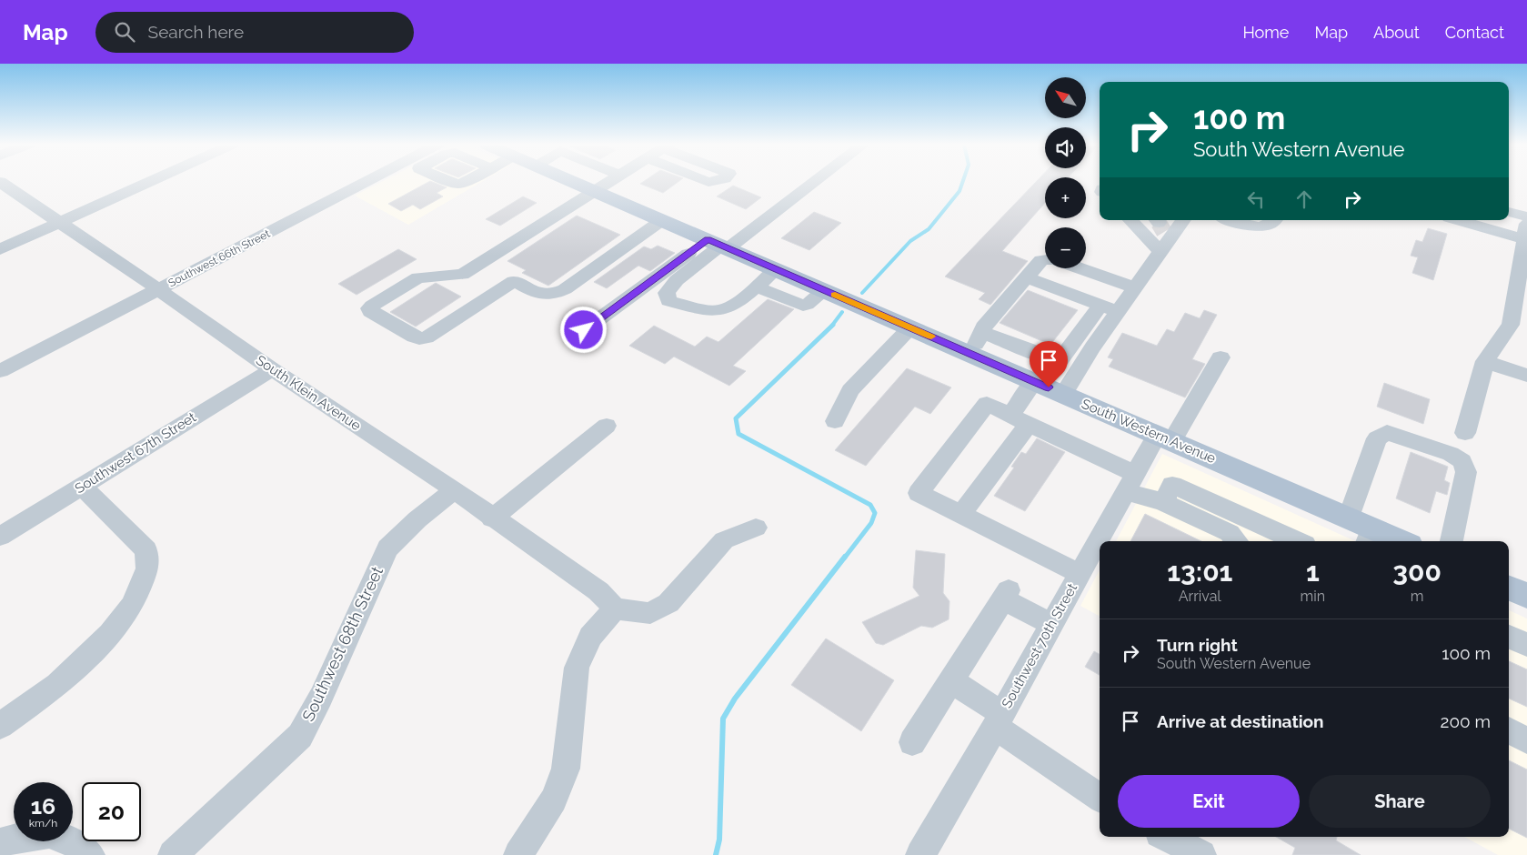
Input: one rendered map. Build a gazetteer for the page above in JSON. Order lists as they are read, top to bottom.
{
  "streets": {
    "main road": ["South Western Avenue"],
    "street": [
      "Southwest 66th Street",
      "South Klein Avenue",
      "Southwest 67th Street",
      "Southwest 68th Street",
      "Southwest 70th Street"
    ]
  },
  "crossings": [
    ["Southwest 66th Street", "South Klein Avenue"],
    ["South Klein Avenue", "Southwest 67th Street"],
    ["South Klein Avenue", "Southwest 68th Street"],
    ["South Western Avenue", "Southwest 70th Street"]
  ],
  "north": "top left",
  "page": {
    "header": "Map",
    "search": "Search here",
    "nav": [
      "Home",
      "Map",
      "About",
      "Contact"
    ],
    "map_buttons": ["+", "−"],
    "turn": ["100 m", "South Western Avenue"],
    "eta": [
      "13:01",
      "Arrival",
      "1",
      "min",
      "300",
      "m"
    ],
    "list": [
      {
        "name": "Turn right",
        "note": "South Western Avenue",
        "value": "100 m"
      },
      {
        "name": "Arrive at destination",
        "value": "200 m"
      }
    ],
    "buttons": ["Exit", "Share"],
    "speed": "16 km/h",
    "limit": "20"
  }
}
